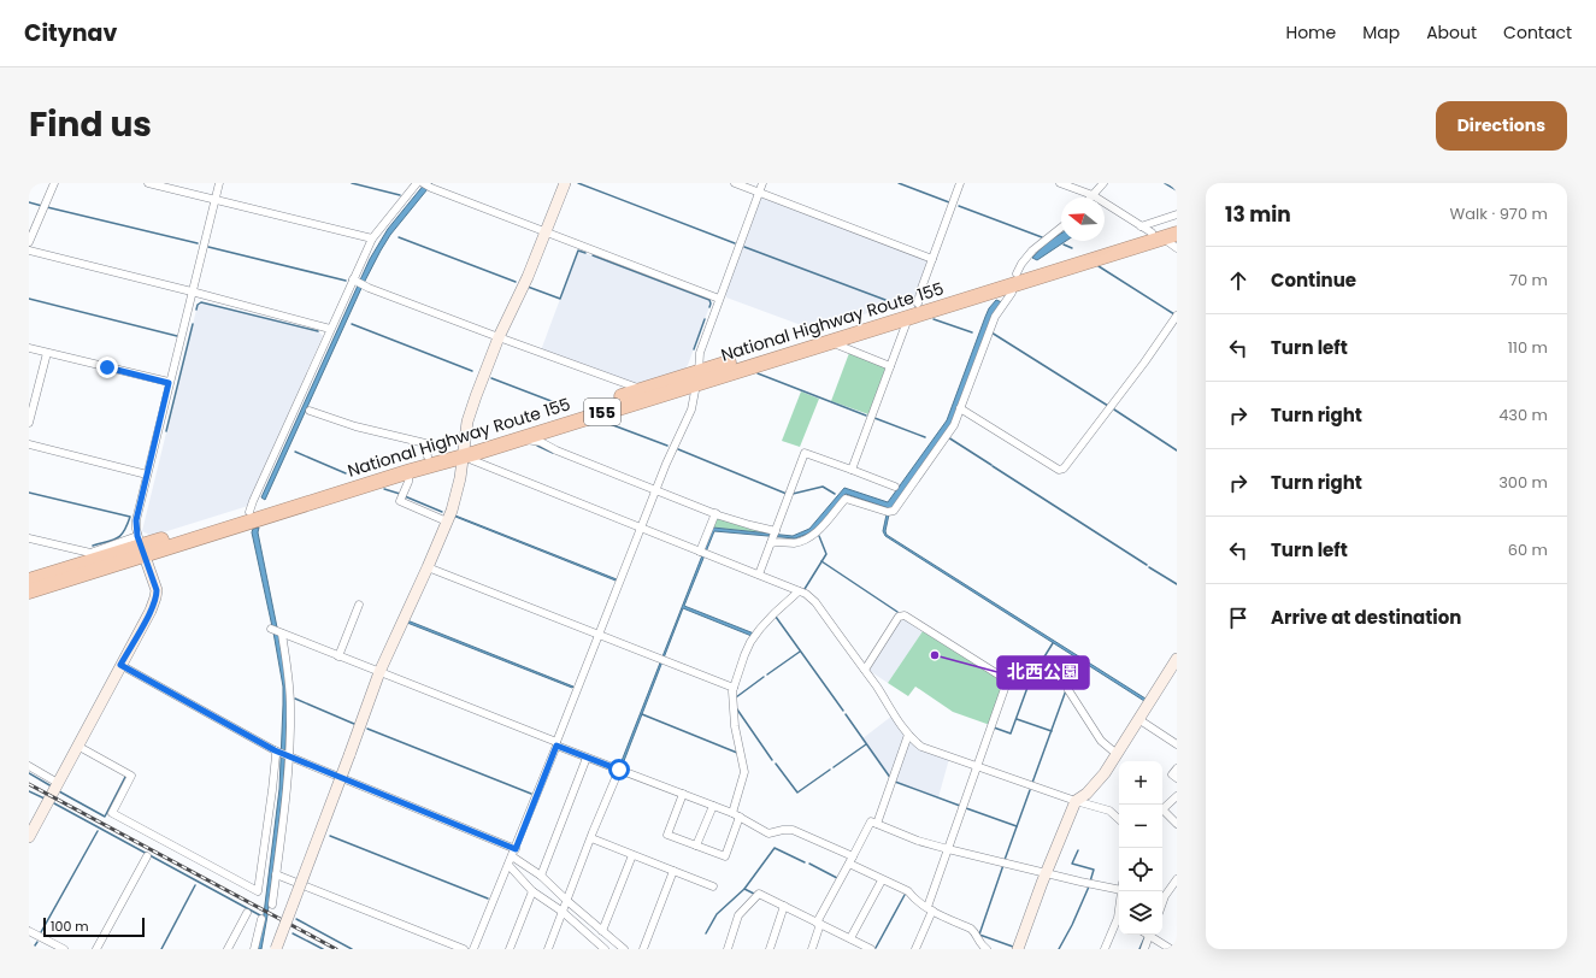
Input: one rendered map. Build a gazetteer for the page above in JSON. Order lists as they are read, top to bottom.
{
  "streets": {
    "highway": ["National Highway Route 155", "155"]
  },
  "places": ["北西公園"],
  "scale_bar": "100 m",
  "north": "left",
  "page": {
    "header": "Citynav",
    "nav": [
      "Home",
      "Map",
      "About",
      "Contact"
    ],
    "title": "Find us",
    "buttons": "Directions",
    "heading": ["13 min", "Walk · 970 m"],
    "list": [
      ["Continue", "70 m"],
      ["Turn left", "110 m"],
      ["Turn right", "430 m"],
      ["Turn right", "300 m"],
      ["Turn left", "60 m"],
      "Arrive at destination"
    ],
    "map_buttons": ["+", "−"],
    "scale": "100 m"
  }
}
